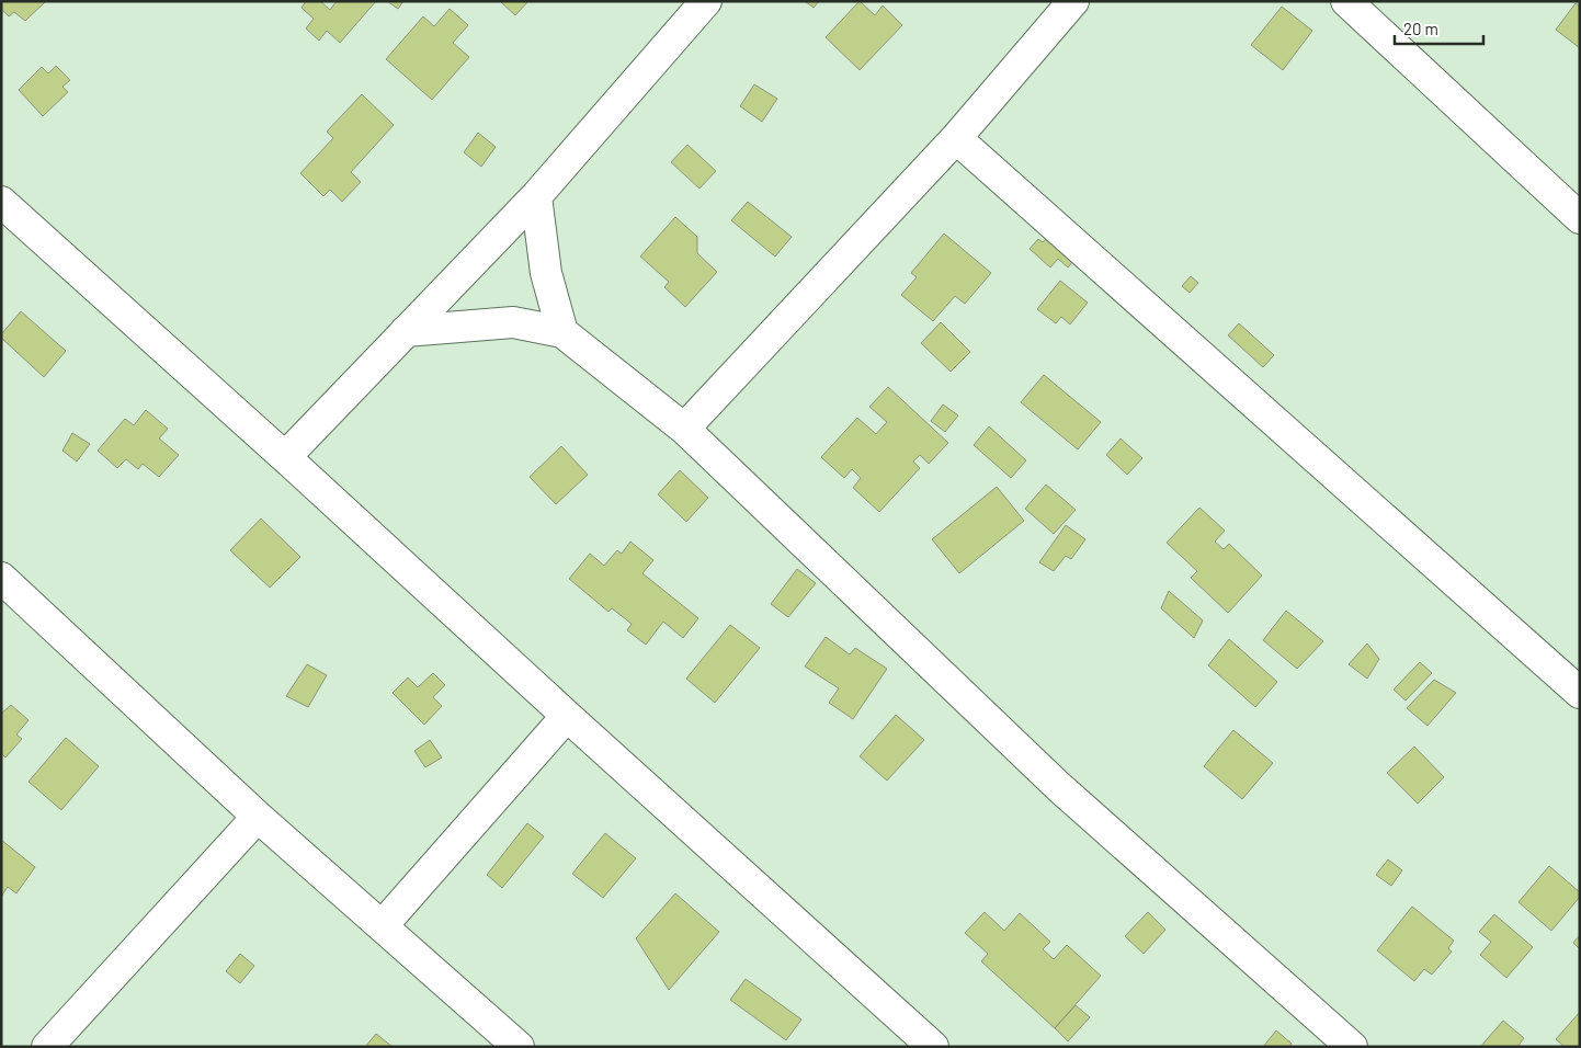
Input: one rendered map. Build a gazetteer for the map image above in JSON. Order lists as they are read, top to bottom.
{
  "scale_bar": "20 m"
}
